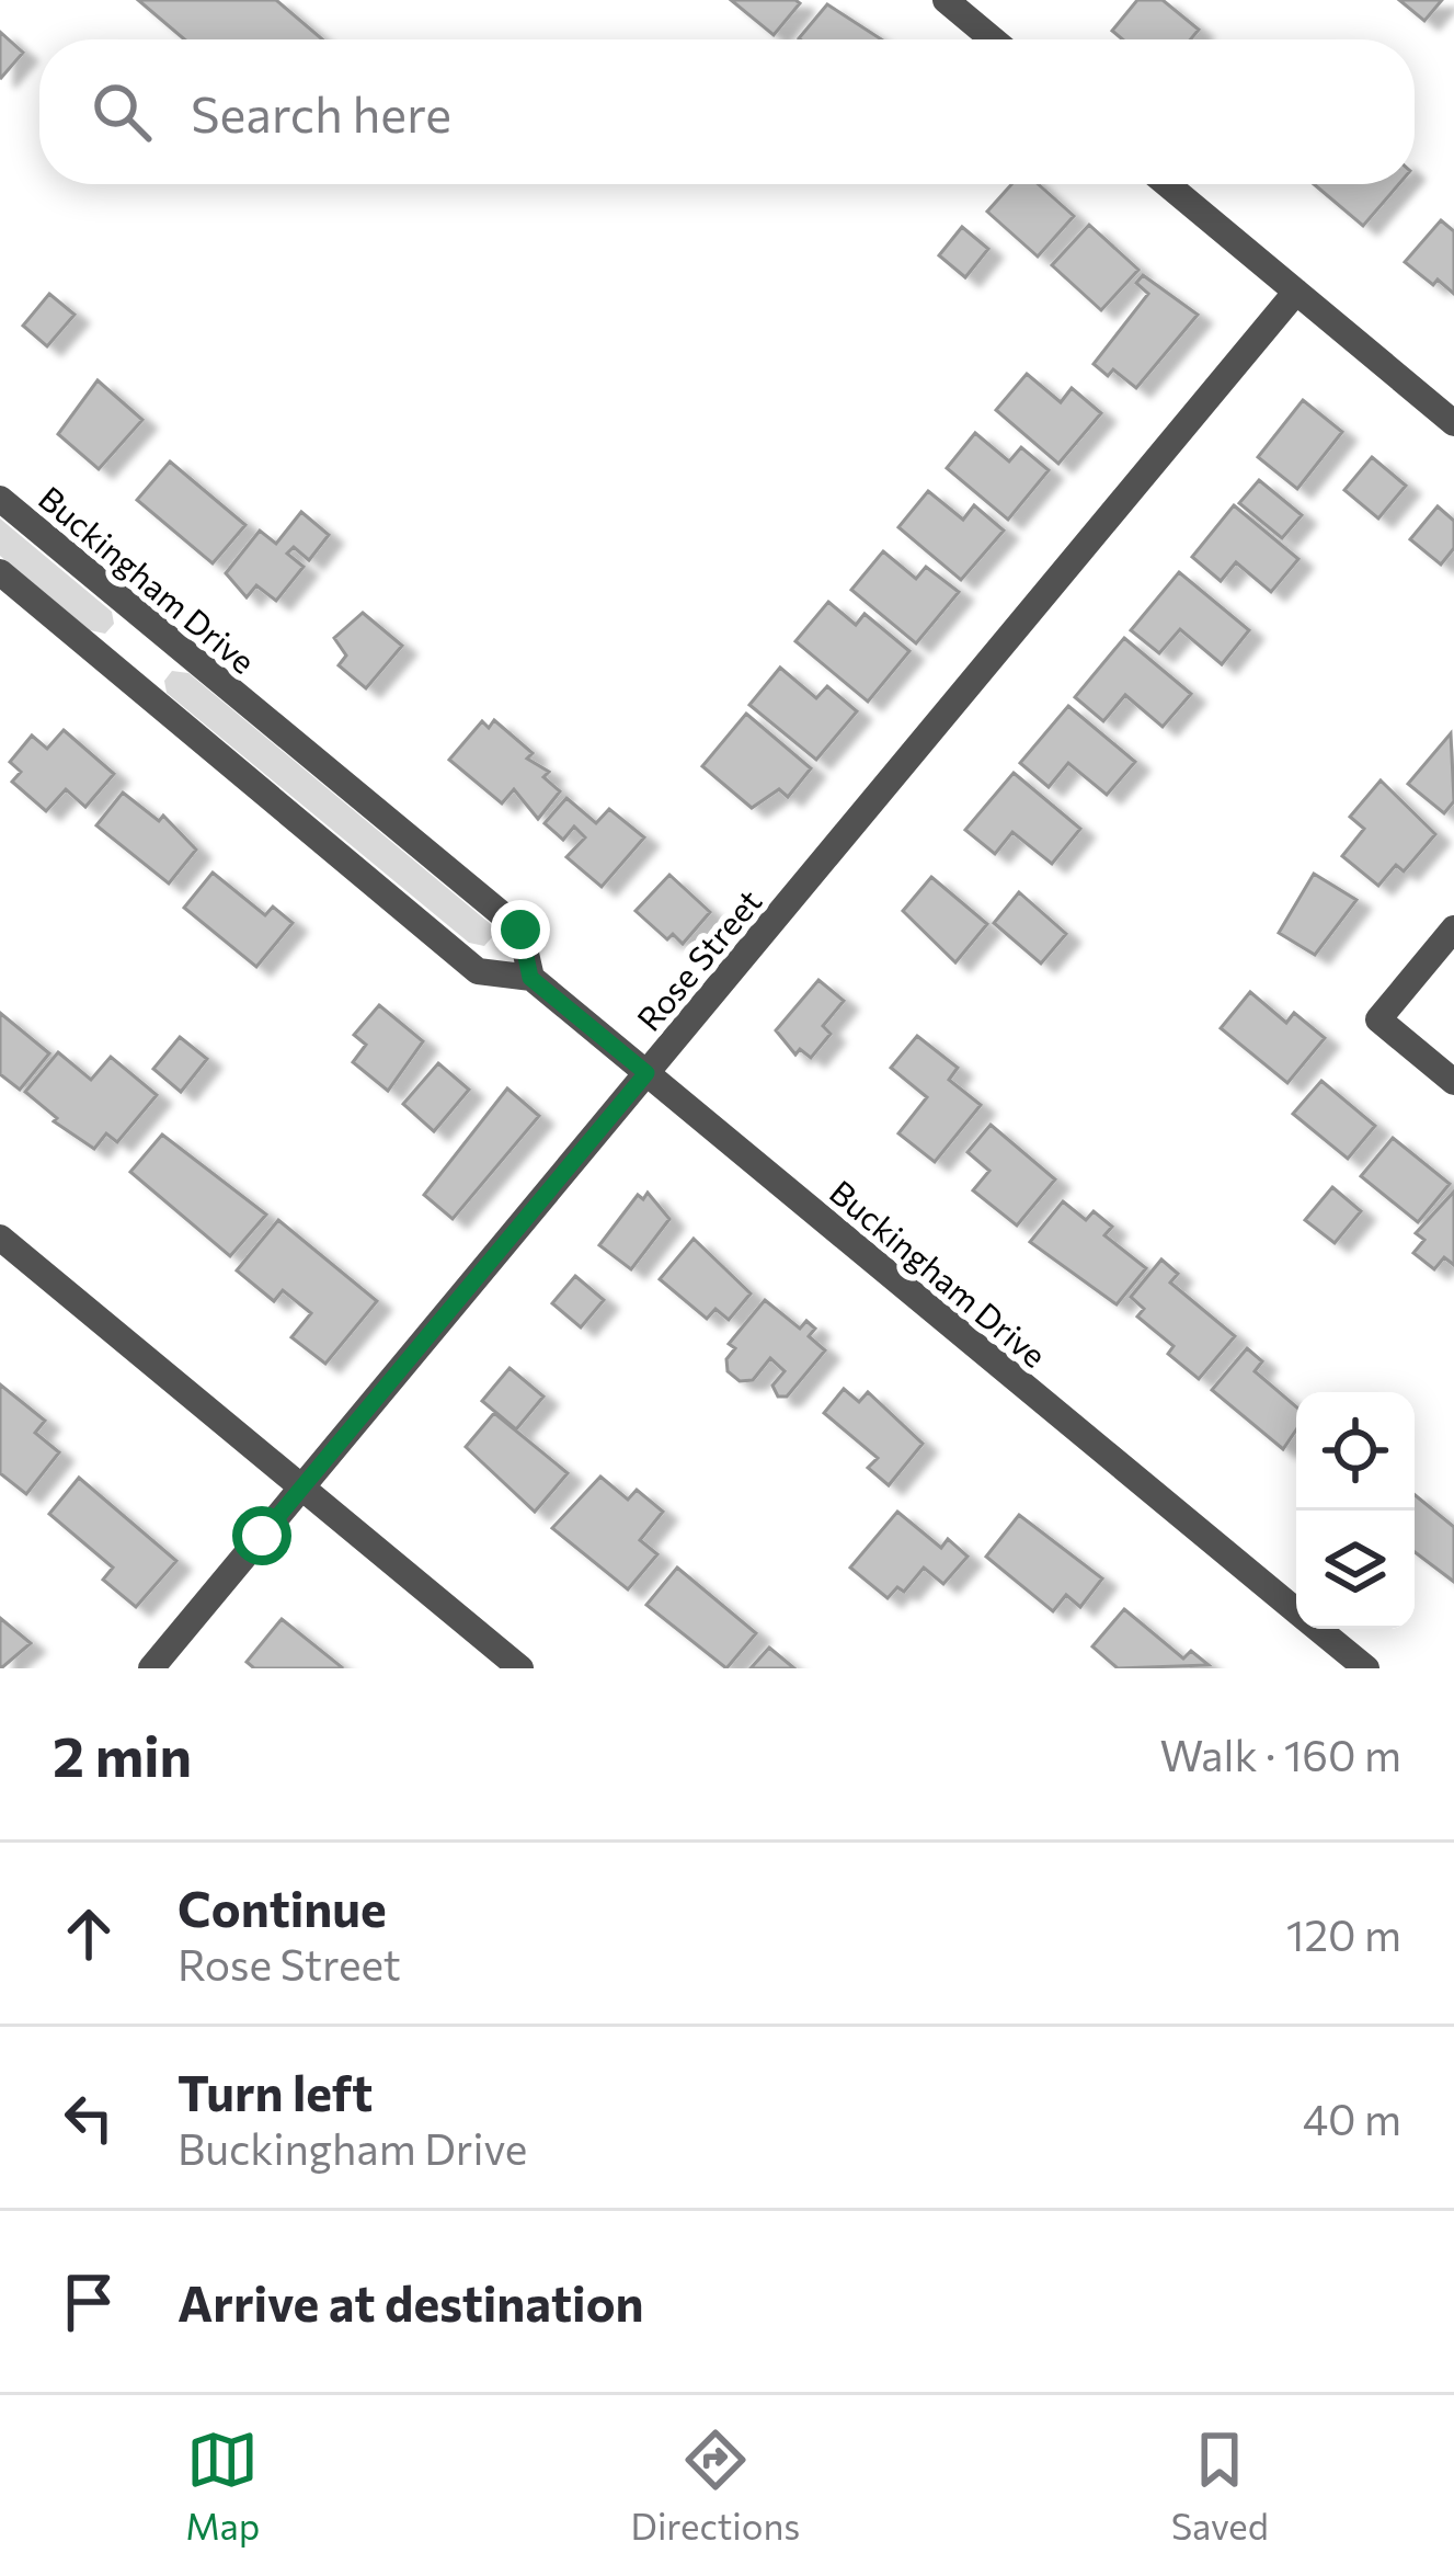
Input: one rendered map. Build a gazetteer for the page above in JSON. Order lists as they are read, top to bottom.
{
  "streets": {
    "street": ["Buckingham Drive", "Rose Street"]
  },
  "crossings": [
    ["Buckingham Drive", "Rose Street"]
  ],
  "page": {
    "search": "Search here",
    "heading": ["2 min", "Walk · 160 m"],
    "list": [
      ["Continue", "Rose Street", "120 m"],
      ["Turn left", "Buckingham Drive", "40 m"],
      "Arrive at destination"
    ],
    "nav": ["Map", "Directions", "Saved"]
  }
}
